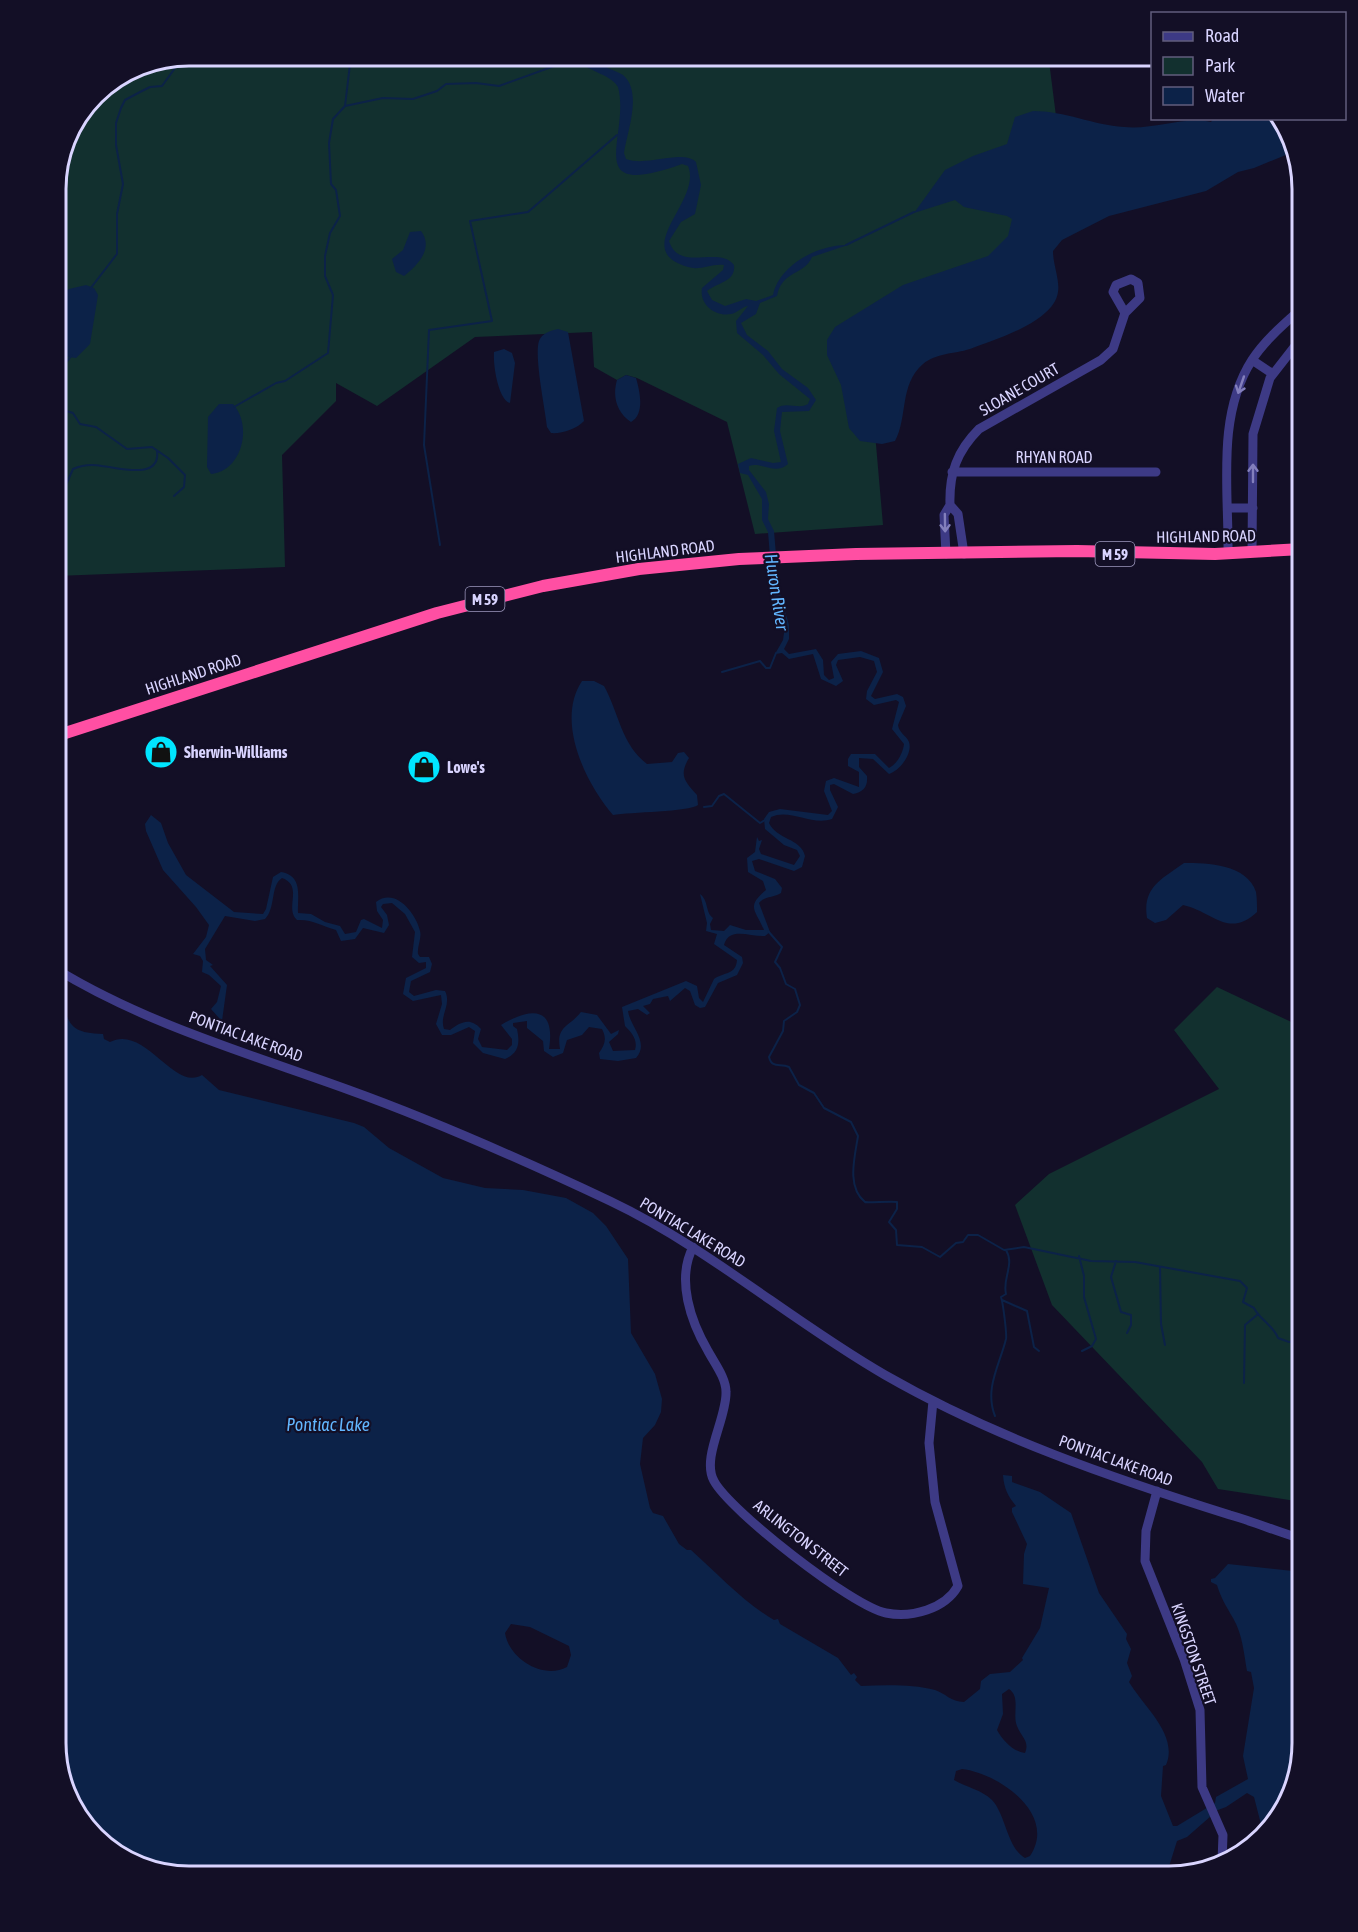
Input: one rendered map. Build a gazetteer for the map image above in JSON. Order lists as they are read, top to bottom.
{
  "streets": {
    "highway": ["HIGHLAND ROAD", "M 59"],
    "street": [
      "SLOANE COURT",
      "RHYAN ROAD",
      "PONTIAC LAKE ROAD",
      "ARLINGTON STREET",
      "KINGSTON STREET"
    ]
  },
  "crossings": [
    ["SLOANE COURT", "RHYAN ROAD"],
    ["SLOANE COURT", "HIGHLAND ROAD"],
    ["PONTIAC LAKE ROAD", "ARLINGTON STREET"],
    ["PONTIAC LAKE ROAD", "KINGSTON STREET"]
  ],
  "water": ["Huron River", "Pontiac Lake"],
  "places": {
    "shop": ["Sherwin-Williams", "Lowe's"]
  },
  "legend": ["Road", "Park", "Water"]
}
